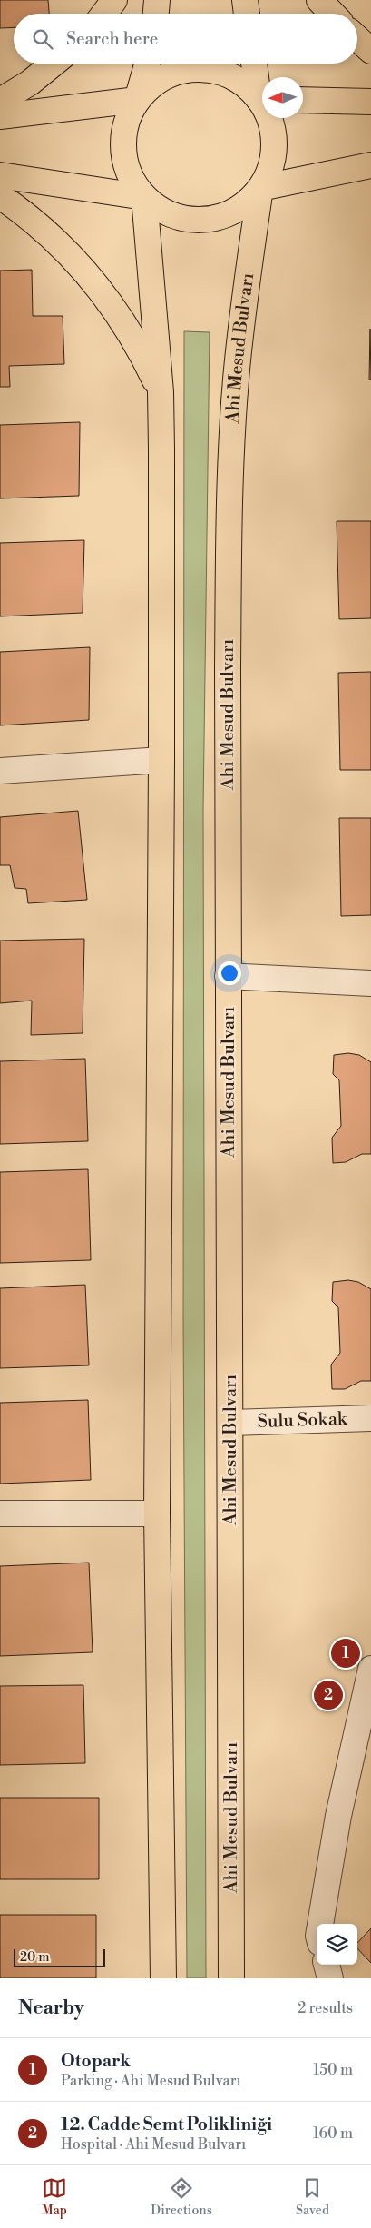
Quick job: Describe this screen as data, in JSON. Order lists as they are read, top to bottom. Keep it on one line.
{"streets":{"main road":["Ahi Mesud Bulvarı"],"street":["Sulu Sokak"]},"crossings":[["Ahi Mesud Bulvarı","Sulu Sokak"]],"scale_bar":"20 m","north":"left","page":{"search":"Search here","pins":["1","2"],"scale":"20 m","heading":["Nearby","2 results"],"list":[{"mark":"1","name":"Otopark","note":"Parking · Ahi Mesud Bulvarı","value":"150 m"},{"mark":"2","name":"12. Cadde Semt Polikliniği","note":"Hospital · Ahi Mesud Bulvarı","value":"160 m"}],"nav":["Map","Directions","Saved"]}}
